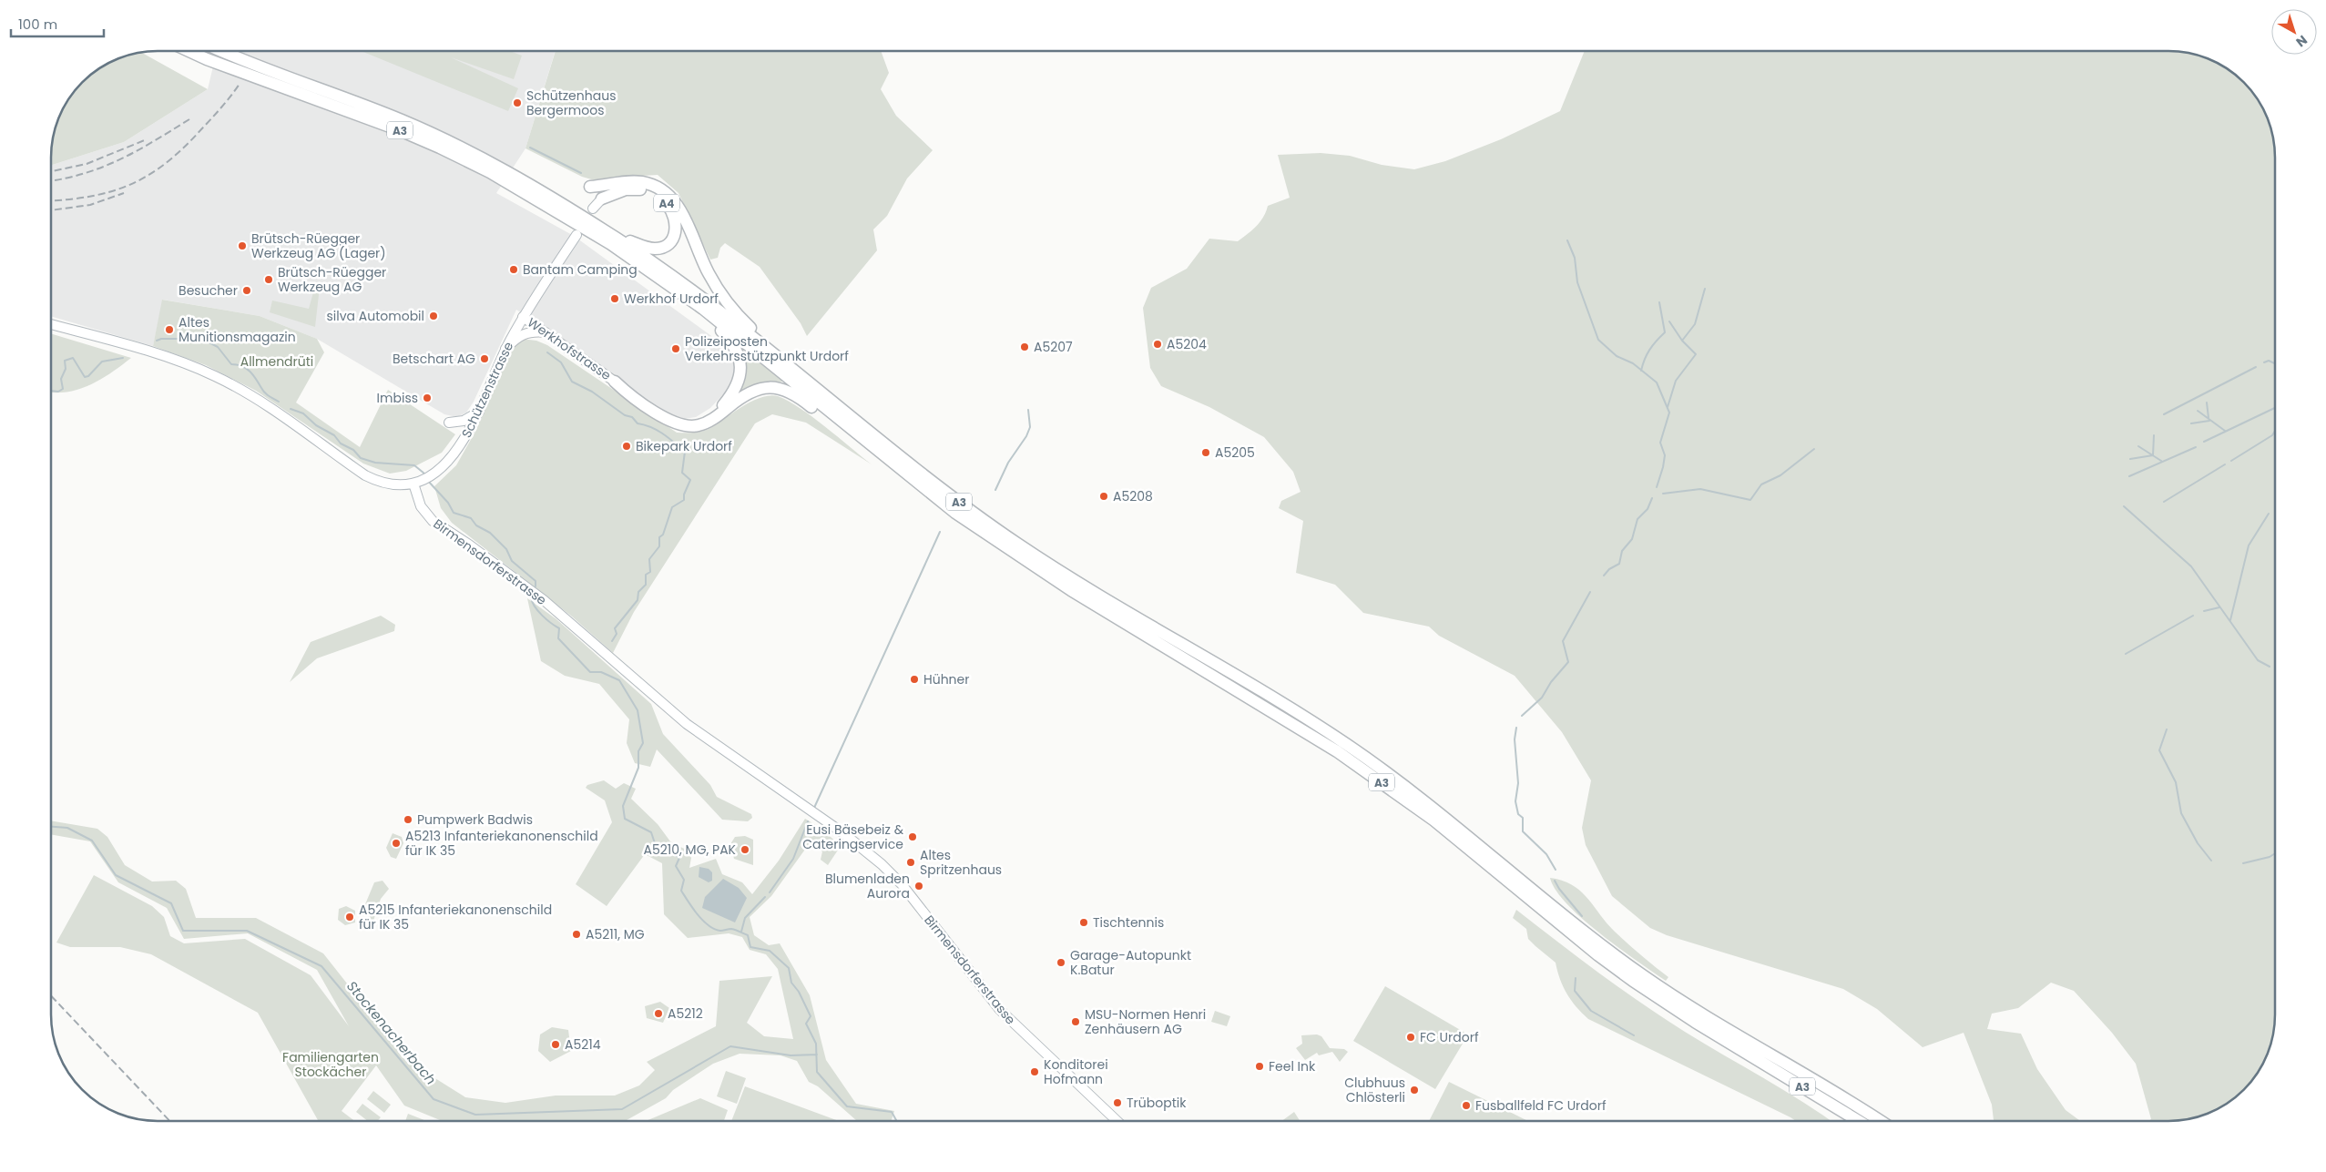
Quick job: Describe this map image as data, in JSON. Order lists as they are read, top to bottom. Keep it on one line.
{"streets":{"highway":["A3","A4"],"main road":["Werkhofstrasse","Schützenstrasse","Birmensdorferstrasse"]},"crossings":[["A3","A4"],["Werkhofstrasse","Schützenstrasse"],["Schützenstrasse","Birmensdorferstrasse"]],"water":["Stockenacherbach"],"parks":["Allmendrüti","Familiengarten Stockächer"],"places":["Schützenhaus Bergermoos","Brütsch-Rüegger Werkzeug AG (Lager)","Bantam Camping","Brütsch-Rüegger Werkzeug AG","Besucher","Werkhof Urdorf","silva Automobil","Altes Munitionsmagazin","A5204","A5207","Polizeiposten Verkehrsstützpunkt Urdorf","Betschart AG","Imbiss","Bikepark Urdorf","A5205","A5208","Hühner","Pumpwerk Badwis","Eusi Bäsebeiz & Cateringservice","A5213 Infanteriekanonenschild für IK 35","A5210, MG, PAK","Altes Spritzenhaus","Blumenladen Aurora","A5215 Infanteriekanonenschild für IK 35","Tischtennis","A5211, MG","Garage-Autopunkt K.Batur","A5212","MSU-Normen Henri Zenhäusern AG","FC Urdorf","A5214","Feel Ink","Konditorei Hofmann","Clubhuus Chlösterli","Trüboptik","Fusballfeld FC Urdorf"],"scale_bar":"100 m","north":"bottom right"}
